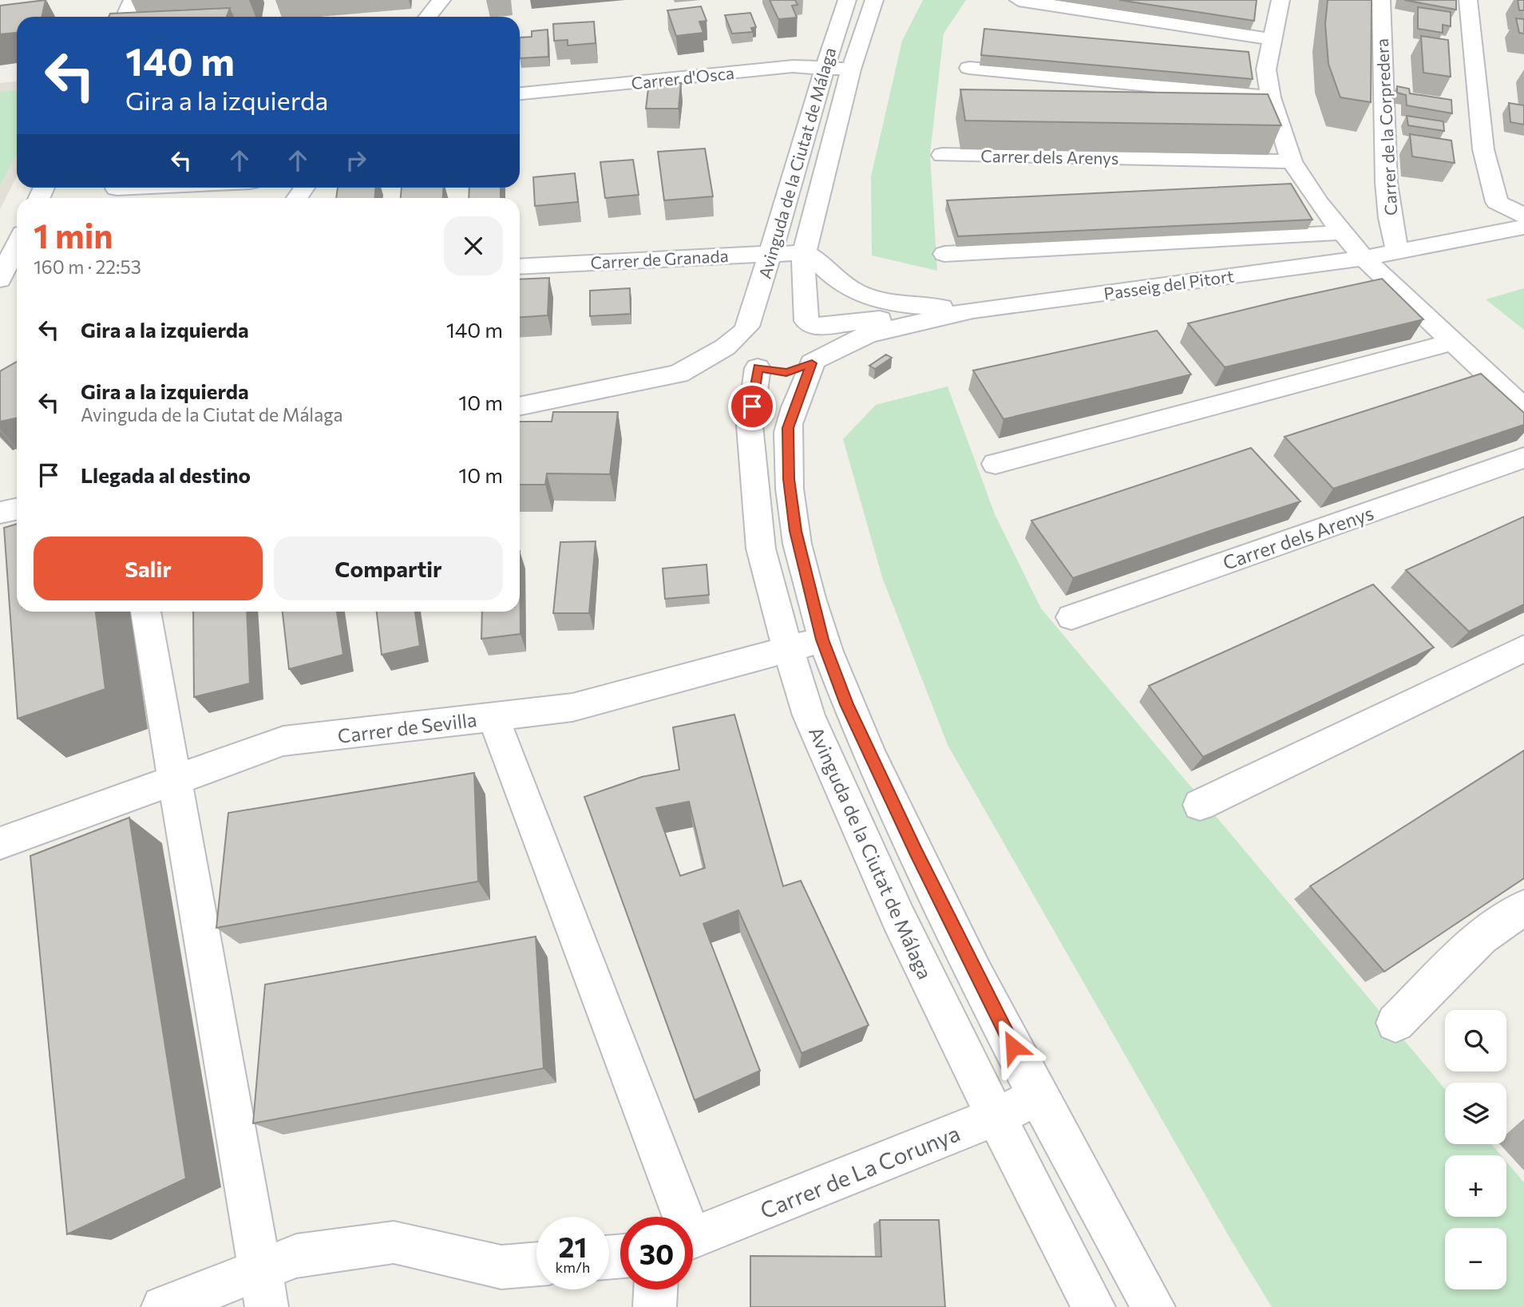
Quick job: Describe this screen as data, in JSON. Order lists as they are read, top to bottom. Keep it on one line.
{"streets":{"street":["Carrer d'Osca","Carrer de la Corpredera","Carrer dels Arenys","Avinguda de la Ciutat de Málaga","Carrer de Granada","Passeig del Pitort","Carrer de Sevilla","Carrer de La Corunya"]},"crossings":[["Carrer d'Osca","Avinguda de la Ciutat de Málaga"],["Carrer de la Corpredera","Passeig del Pitort"],["Avinguda de la Ciutat de Málaga","Carrer de Granada"],["Avinguda de la Ciutat de Málaga","Passeig del Pitort"],["Avinguda de la Ciutat de Málaga","Carrer de Sevilla"],["Avinguda de la Ciutat de Málaga","Carrer de La Corunya"]],"page":{"turn":["140 m","Gira a la izquierda"],"heading":["1 min","160 m · 22:53"],"list":[{"name":"Gira a la izquierda","value":"140 m"},{"name":"Gira a la izquierda","note":"Avinguda de la Ciutat de Málaga","value":"10 m"},{"name":"Llegada al destino","value":"10 m"}],"buttons":["Salir","Compartir"],"map_buttons":["+","−"],"speed":"21 km/h","limit":"30"}}
